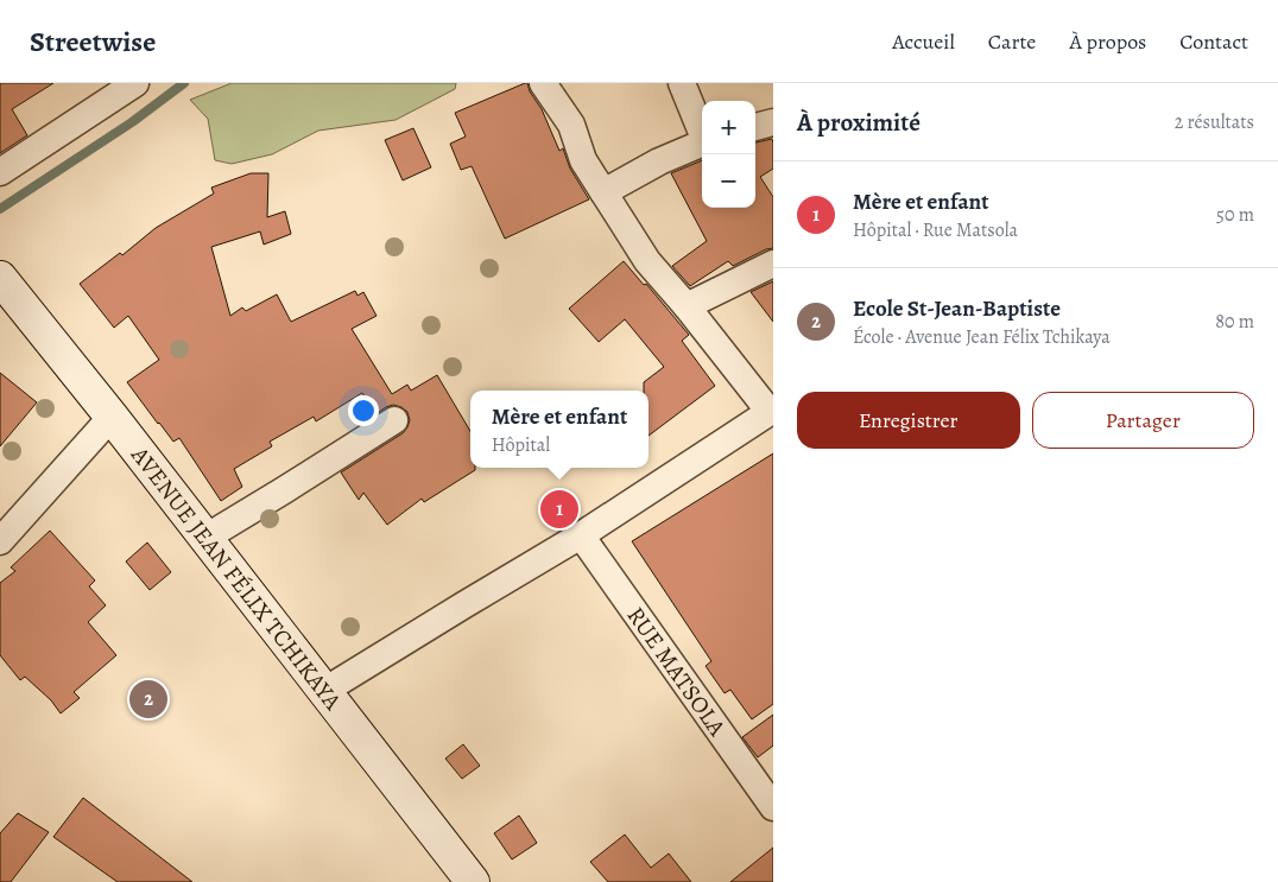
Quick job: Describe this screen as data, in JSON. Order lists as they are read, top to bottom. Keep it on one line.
{"streets":{"main road":["AVENUE JEAN FÉLIX TCHIKAYA"],"street":["RUE MATSOLA"]},"page":{"header":"Streetwise","nav":["Accueil","Carte","À propos","Contact"],"heading":["À proximité","2 résultats"],"map_buttons":["+","−"],"list":[{"mark":"1","name":"Mère et enfant","note":"Hôpital · Rue Matsola","value":"50 m"},{"mark":"2","name":"Ecole St-Jean-Baptiste","note":"École · Avenue Jean Félix Tchikaya","value":"80 m"}],"buttons":["Enregistrer","Partager"],"popup":["Mère et enfant","Hôpital"],"pins":["1","2"]}}
